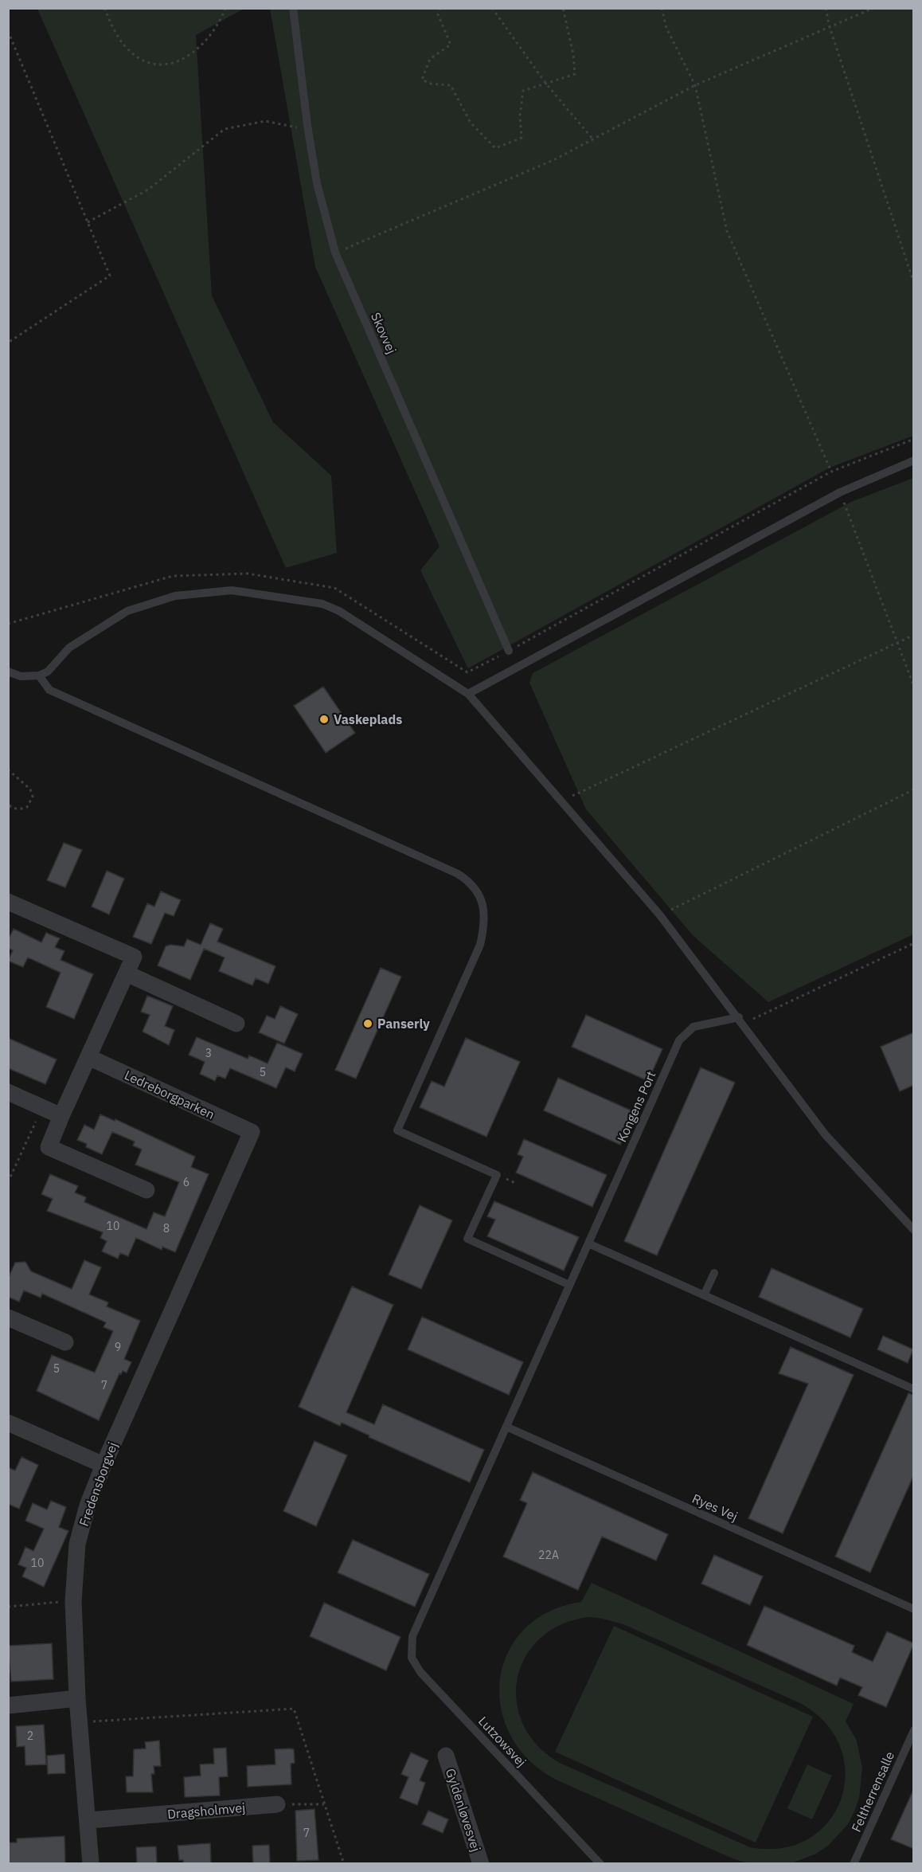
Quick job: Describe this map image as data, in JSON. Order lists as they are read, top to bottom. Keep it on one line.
{"streets":{"street":["Ledreborgparken","Fredensborgvej","Gyldenløvesvej","Dragsholmvej"],"lane":["Skovvej","Kongens Port","Ryes Vej","Lutzowsvej","Feltherrensalle"]},"crossings":[["Ledreborgparken","Fredensborgvej"],["Kongens Port","Ryes Vej"],["Kongens Port","Lutzowsvej"],["Fredensborgvej","Dragsholmvej"],["Ryes Vej","Lutzowsvej"]],"places":["Vaskeplads","Panserly"],"house_numbers":["3","5","6","10","8","9","5","7","22A","10","2","7"]}
